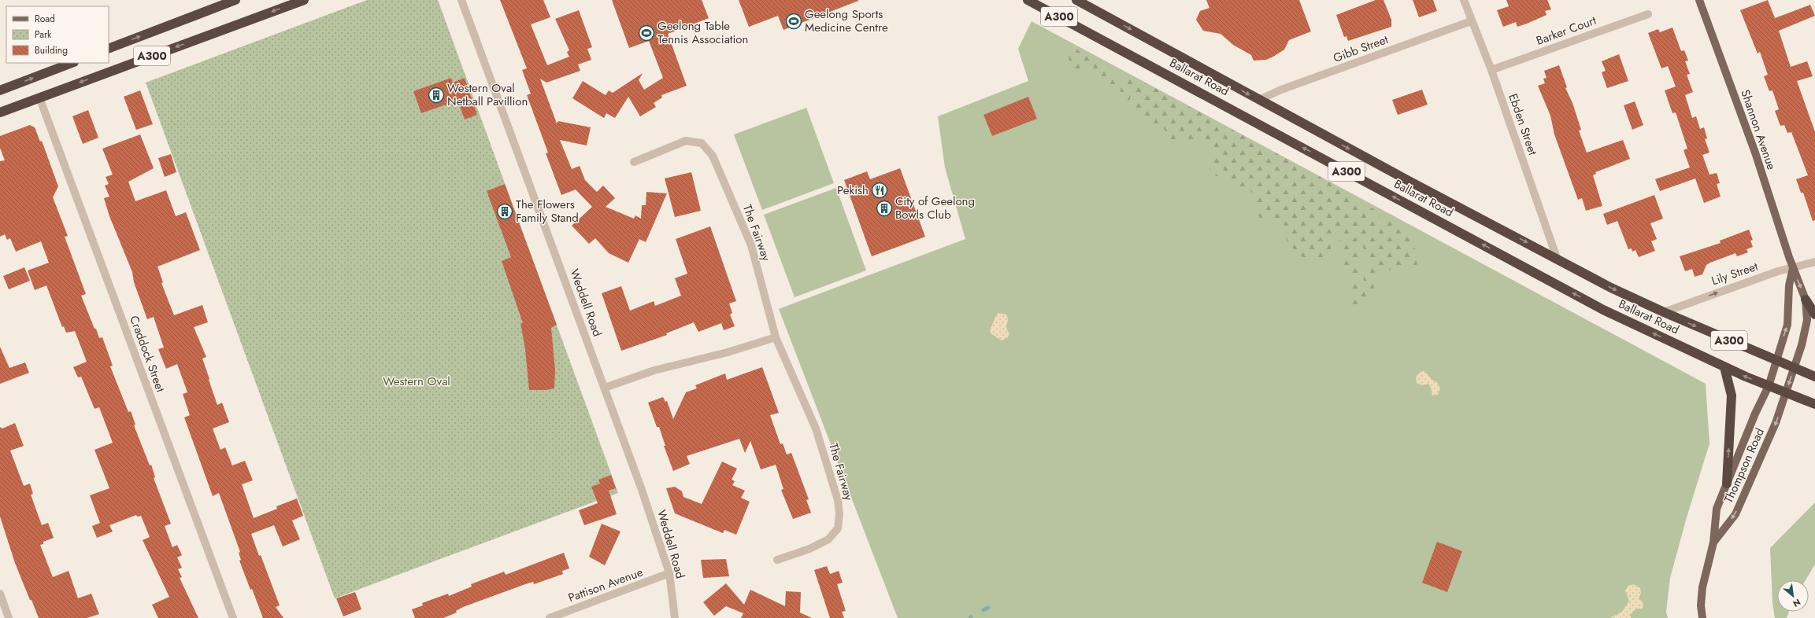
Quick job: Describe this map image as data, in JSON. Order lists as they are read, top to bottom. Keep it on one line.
{"streets":{"highway":["A300","Ballarat Road"],"main road":["Shannon Avenue","Thompson Road"],"street":["Barker Court","Gibb Street","Ebden Street","The Fairway","Lily Street","Weddell Road","Craddock Street","Pattison Avenue"]},"crossings":[["A300","Craddock Street"],["Barker Court","Ebden Street"],["Gibb Street","Ballarat Road"],["Gibb Street","Ebden Street"],["Ballarat Road","Ebden Street"],["Ballarat Road","Shannon Avenue"],["Ballarat Road","Lily Street"],["Ballarat Road","Thompson Road"],["Shannon Avenue","Lily Street"],["Shannon Avenue","Thompson Road"],["Weddell Road","Pattison Avenue"]],"one_way":["Lily Street"],"parks":["Western Oval"],"places":{"sports":["Geelong Sports Medicine Centre","Geelong Table Tennis Association"],"building":["Western Oval Netball Pavillion","City of Geelong Bowls Club","The Flowers Family Stand"],"restaurant":["Pekish"]},"legend":["Road","Park","Building"],"north":"bottom right"}
